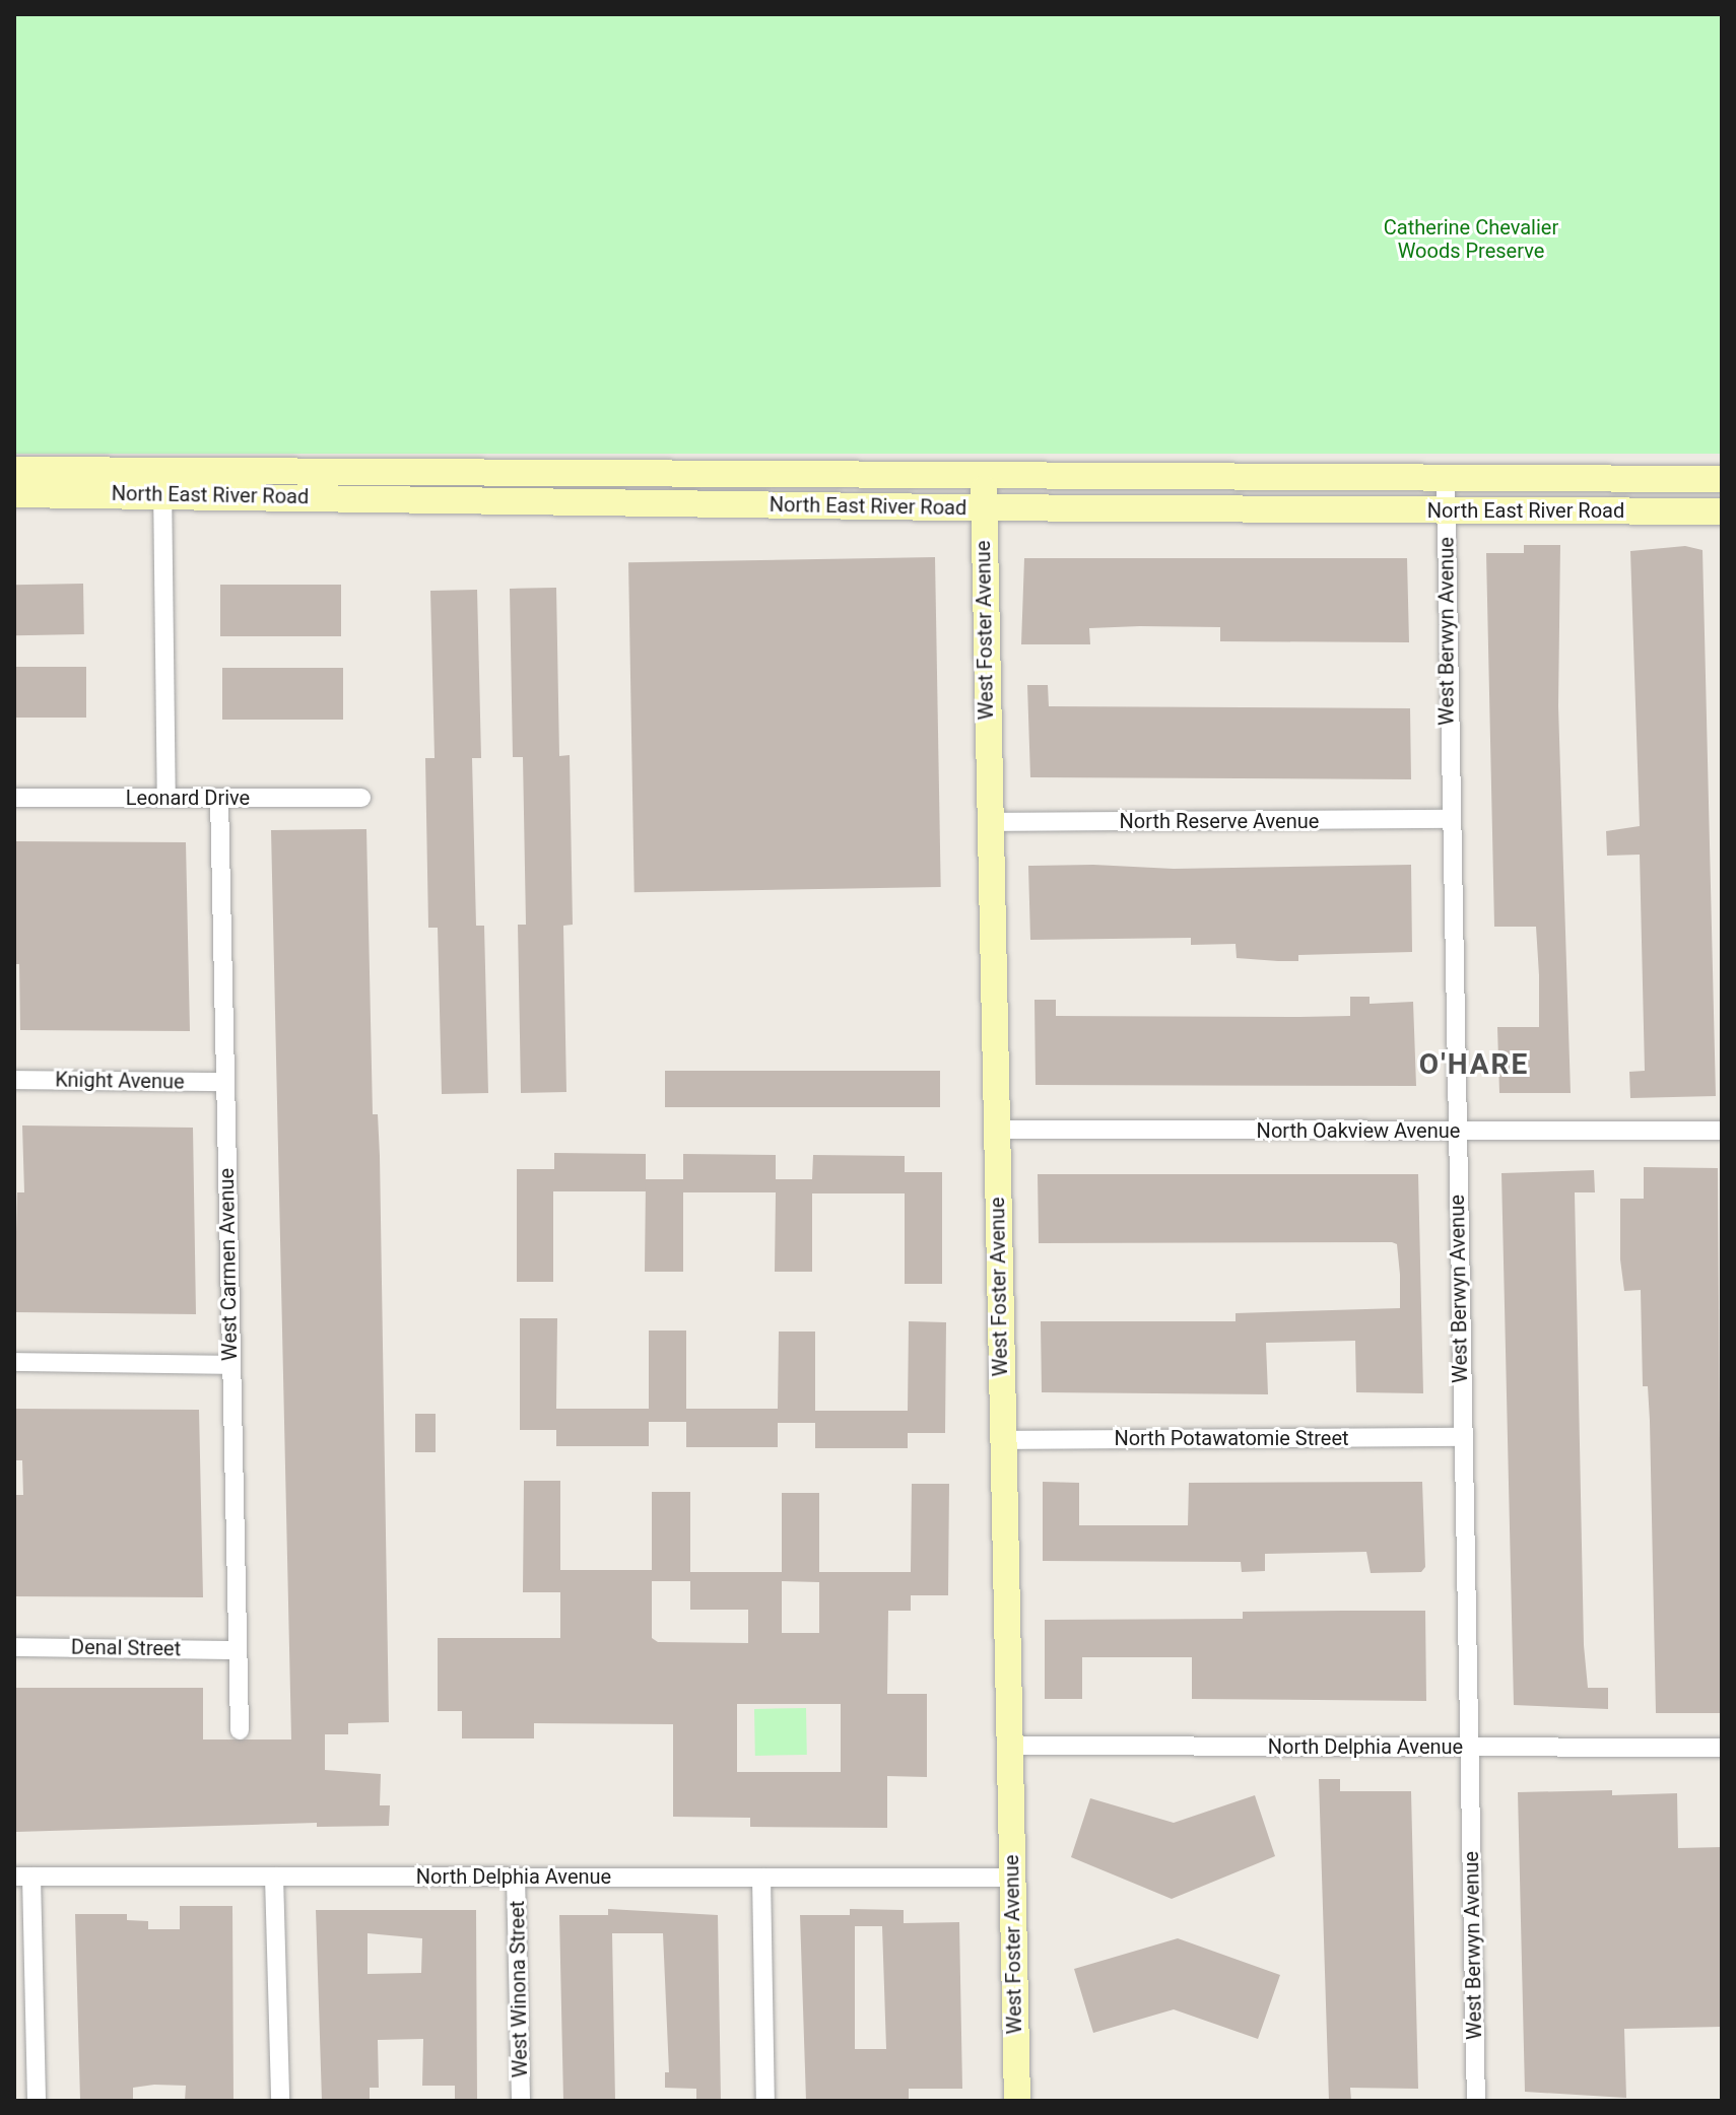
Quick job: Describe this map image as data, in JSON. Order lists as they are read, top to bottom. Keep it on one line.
{"streets":{"main road":["North East River Road","West Foster Avenue"],"street":["West Berwyn Avenue","Leonard Drive","North Reserve Avenue","Knight Avenue","North Oakview Avenue","West Carmen Avenue","North Potawatomie Street","Denal Street","North Delphia Avenue","West Winona Street"]},"crossings":[["North East River Road","West Foster Avenue"],["North East River Road","West Berwyn Avenue"],["West Foster Avenue","North Reserve Avenue"],["West Foster Avenue","North Oakview Avenue"],["West Foster Avenue","North Potawatomie Street"],["West Foster Avenue","North Delphia Avenue"],["West Berwyn Avenue","North Reserve Avenue"],["West Berwyn Avenue","North Oakview Avenue"],["West Berwyn Avenue","North Potawatomie Street"],["West Berwyn Avenue","North Delphia Avenue"],["Leonard Drive","West Carmen Avenue"],["Knight Avenue","West Carmen Avenue"],["West Carmen Avenue","Denal Street"],["North Delphia Avenue","West Winona Street"]],"districts":["O'HARE"],"parks":["Catherine Chevalier Woods Preserve"]}
